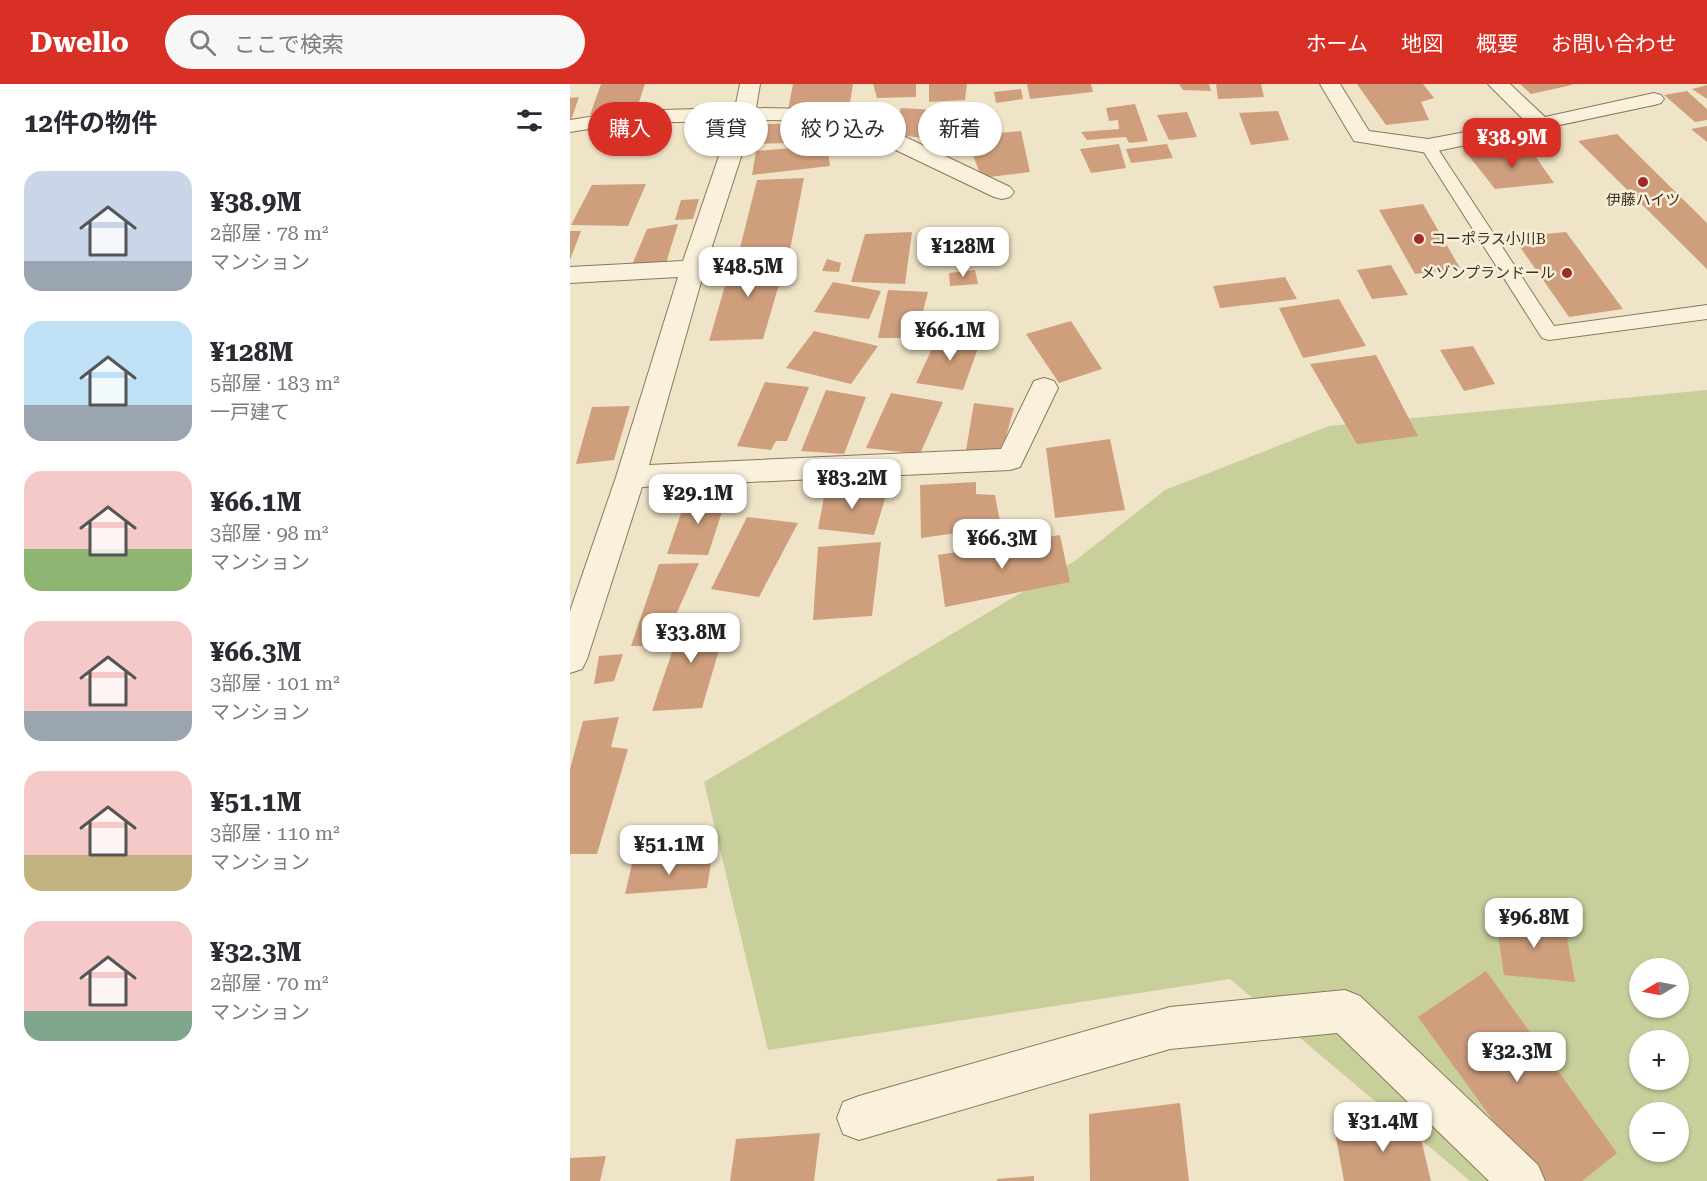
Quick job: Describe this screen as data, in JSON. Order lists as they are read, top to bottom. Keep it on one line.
{"places":["伊藤ハイツ","コーポラス小川B","メゾンプランドール"],"north":"left","page":{"header":"Dwello","search":"ここで検索","nav":["ホーム","地図","概要","お問い合わせ"],"heading":"12件の物件","chip":["購入","賃貸","絞り込み","新着"],"price":["¥38.9M","¥128M","¥48.5M","¥66.1M","¥83.2M","¥29.1M","¥66.3M","¥33.8M","¥51.1M","¥96.8M","¥32.3M","¥31.4M"],"list":[{"name":"¥38.9M","note":"2部屋 · 78 m² · マンション"},{"name":"¥128M","note":"5部屋 · 183 m² · 一戸建て"},{"name":"¥66.1M","note":"3部屋 · 98 m² · マンション"},{"name":"¥66.3M","note":"3部屋 · 101 m² · マンション"},{"name":"¥51.1M","note":"3部屋 · 110 m² · マンション"},{"name":"¥32.3M","note":"2部屋 · 70 m² · マンション"}],"map_buttons":["+","−"]}}
